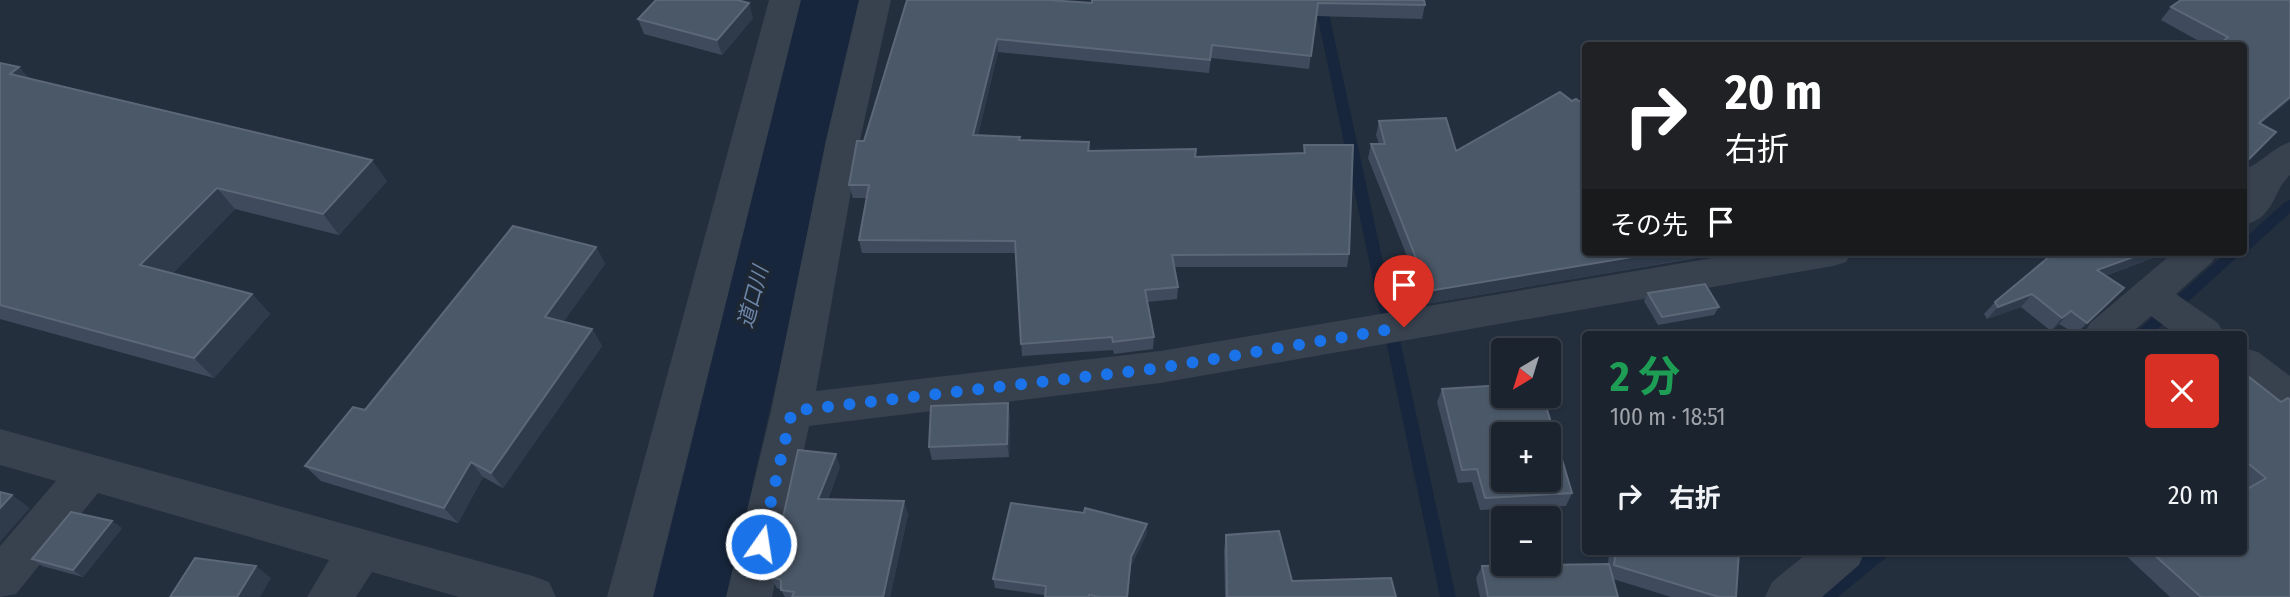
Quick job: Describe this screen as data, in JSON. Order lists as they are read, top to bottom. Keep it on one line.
{"water":["道口川"],"north":"bottom left","page":{"turn":["20 m","右折"],"then":"その先","heading":["2 分","100 m · 18:51"],"map_buttons":["+","−"],"list":[{"name":"右折","value":"20 m"}]}}
